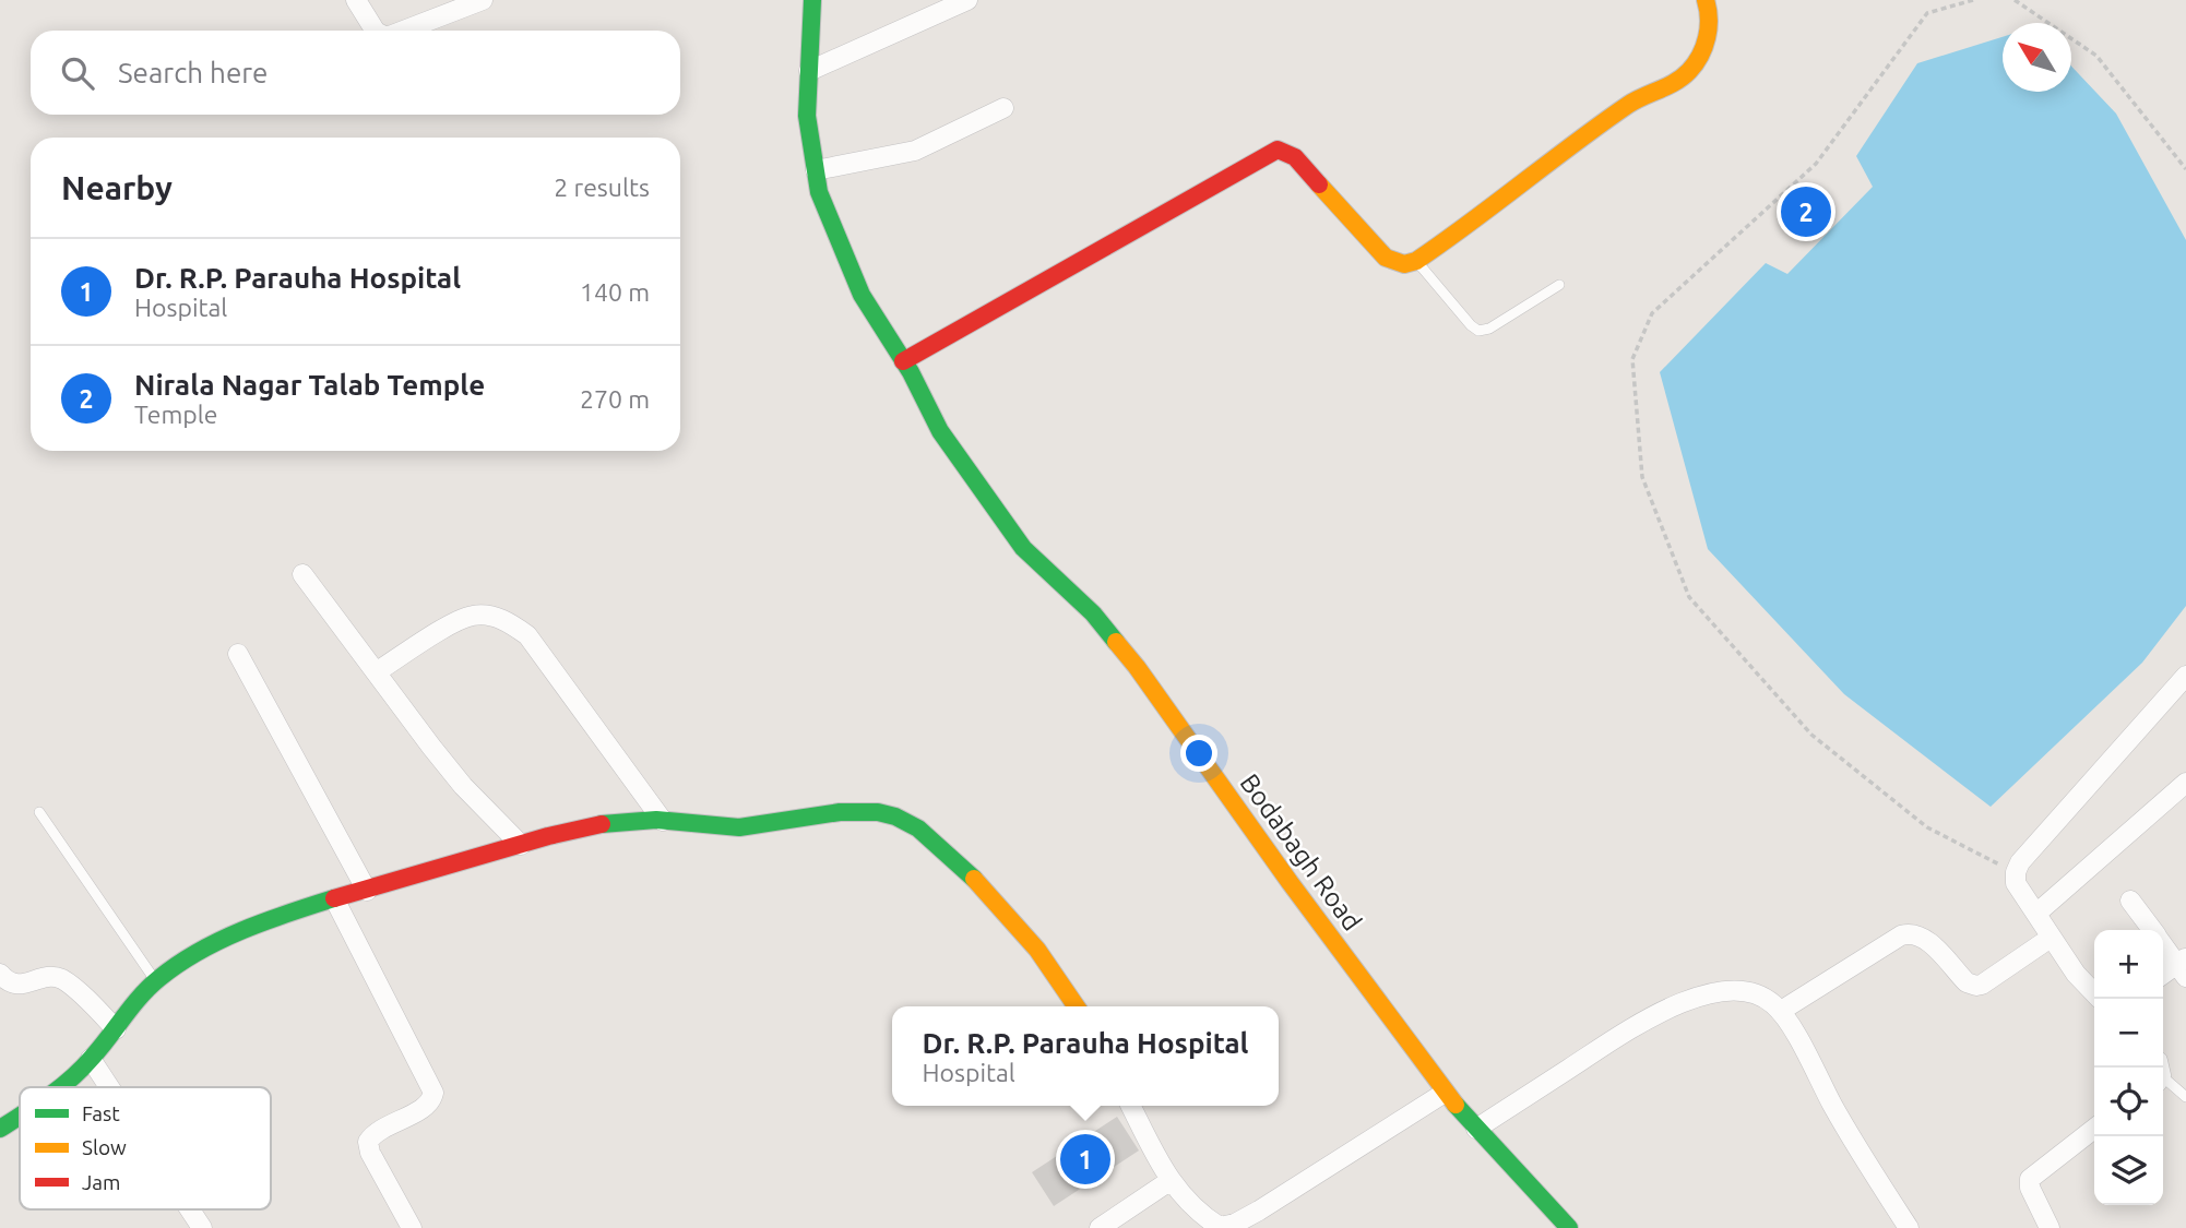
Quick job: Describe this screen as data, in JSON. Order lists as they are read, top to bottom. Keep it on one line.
{"streets":{"street":["Bodabagh Road"]},"legend":["Fast","Slow","Jam"],"north":"top left","page":{"search":"Search here","heading":["Nearby","2 results"],"pins":["2","1"],"list":[{"mark":"1","name":"Dr. R.P. Parauha Hospital","note":"Hospital","value":"140 m"},{"mark":"2","name":"Nirala Nagar Talab Temple","note":"Temple","value":"270 m"}],"map_buttons":["+","−"],"popup":["Dr. R.P. Parauha Hospital","Hospital"]}}
